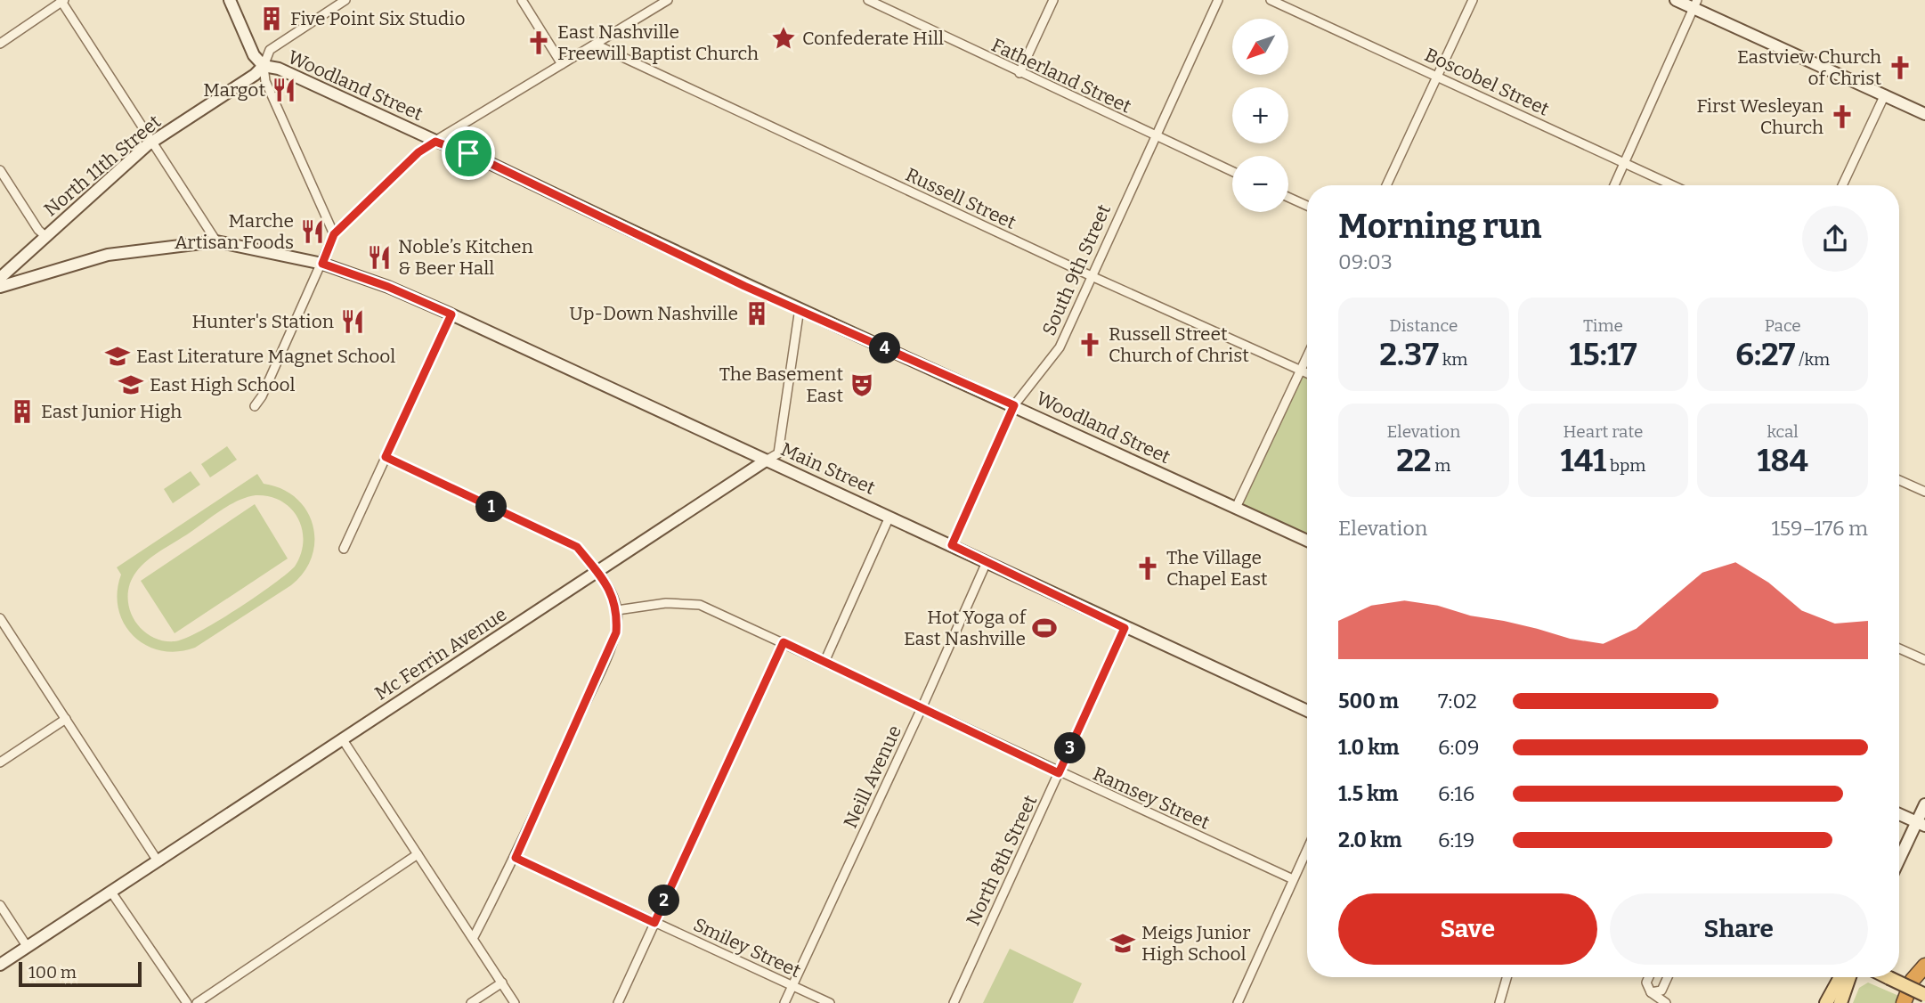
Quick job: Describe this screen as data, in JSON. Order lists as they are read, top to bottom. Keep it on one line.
{"streets":{"street":["Fatherland Street","Boscobel Street","Woodland Street","North 11th Street","Russell Street","South 9th Street","Main Street","Mc Ferrin Avenue","Neill Avenue","Ramsey Street","North 8th Street","Smiley Street"]},"crossings":[["Fatherland Street","South 9th Street"],["Woodland Street","North 11th Street"],["Woodland Street","South 9th Street"],["Woodland Street","Mc Ferrin Avenue"],["Russell Street","South 9th Street"],["South 9th Street","Main Street"],["Main Street","Mc Ferrin Avenue"],["Main Street","Neill Avenue"],["Main Street","North 8th Street"],["Neill Avenue","Ramsey Street"],["Neill Avenue","Smiley Street"],["Ramsey Street","North 8th Street"]],"places":{"building":["Five Point Six Studio","Up-Down Nashville","East Junior High"],"place":["Confederate Hill"],"church":["East Nashville Freewill Baptist Church","Eastview Church of Christ","First Wesleyan Church","Russell Street Church of Christ","The Village Chapel East"],"restaurant":["Margot","Marche Artisan Foods","Noble’s Kitchen & Beer Hall","Hunter's Station"],"school or university":["East Literature Magnet School","East High School","Meigs Junior High School"],"theatre":["The Basement East"],"sports":["Hot Yoga of East Nashville"]},"scale_bar":"100 m","north":"bottom left","page":{"map_buttons":["+","−"],"heading":["Morning run","09:03"],"stats":[["Distance","2.37 km"],["Time","15:17"],["Pace","6:27 /km"],["Elevation","22 m"],["Heart rate","141 bpm"],["kcal","184"]],"pins":["4","1","3","2"],"chart":["Elevation","159–176 m"],"list":[{"name":"500 m","note":"7:02"},{"name":"1.0 km","note":"6:09"},{"name":"1.5 km","note":"6:16"},{"name":"2.0 km","note":"6:19"}],"buttons":["Save","Share"],"scale":"100 m"}}
